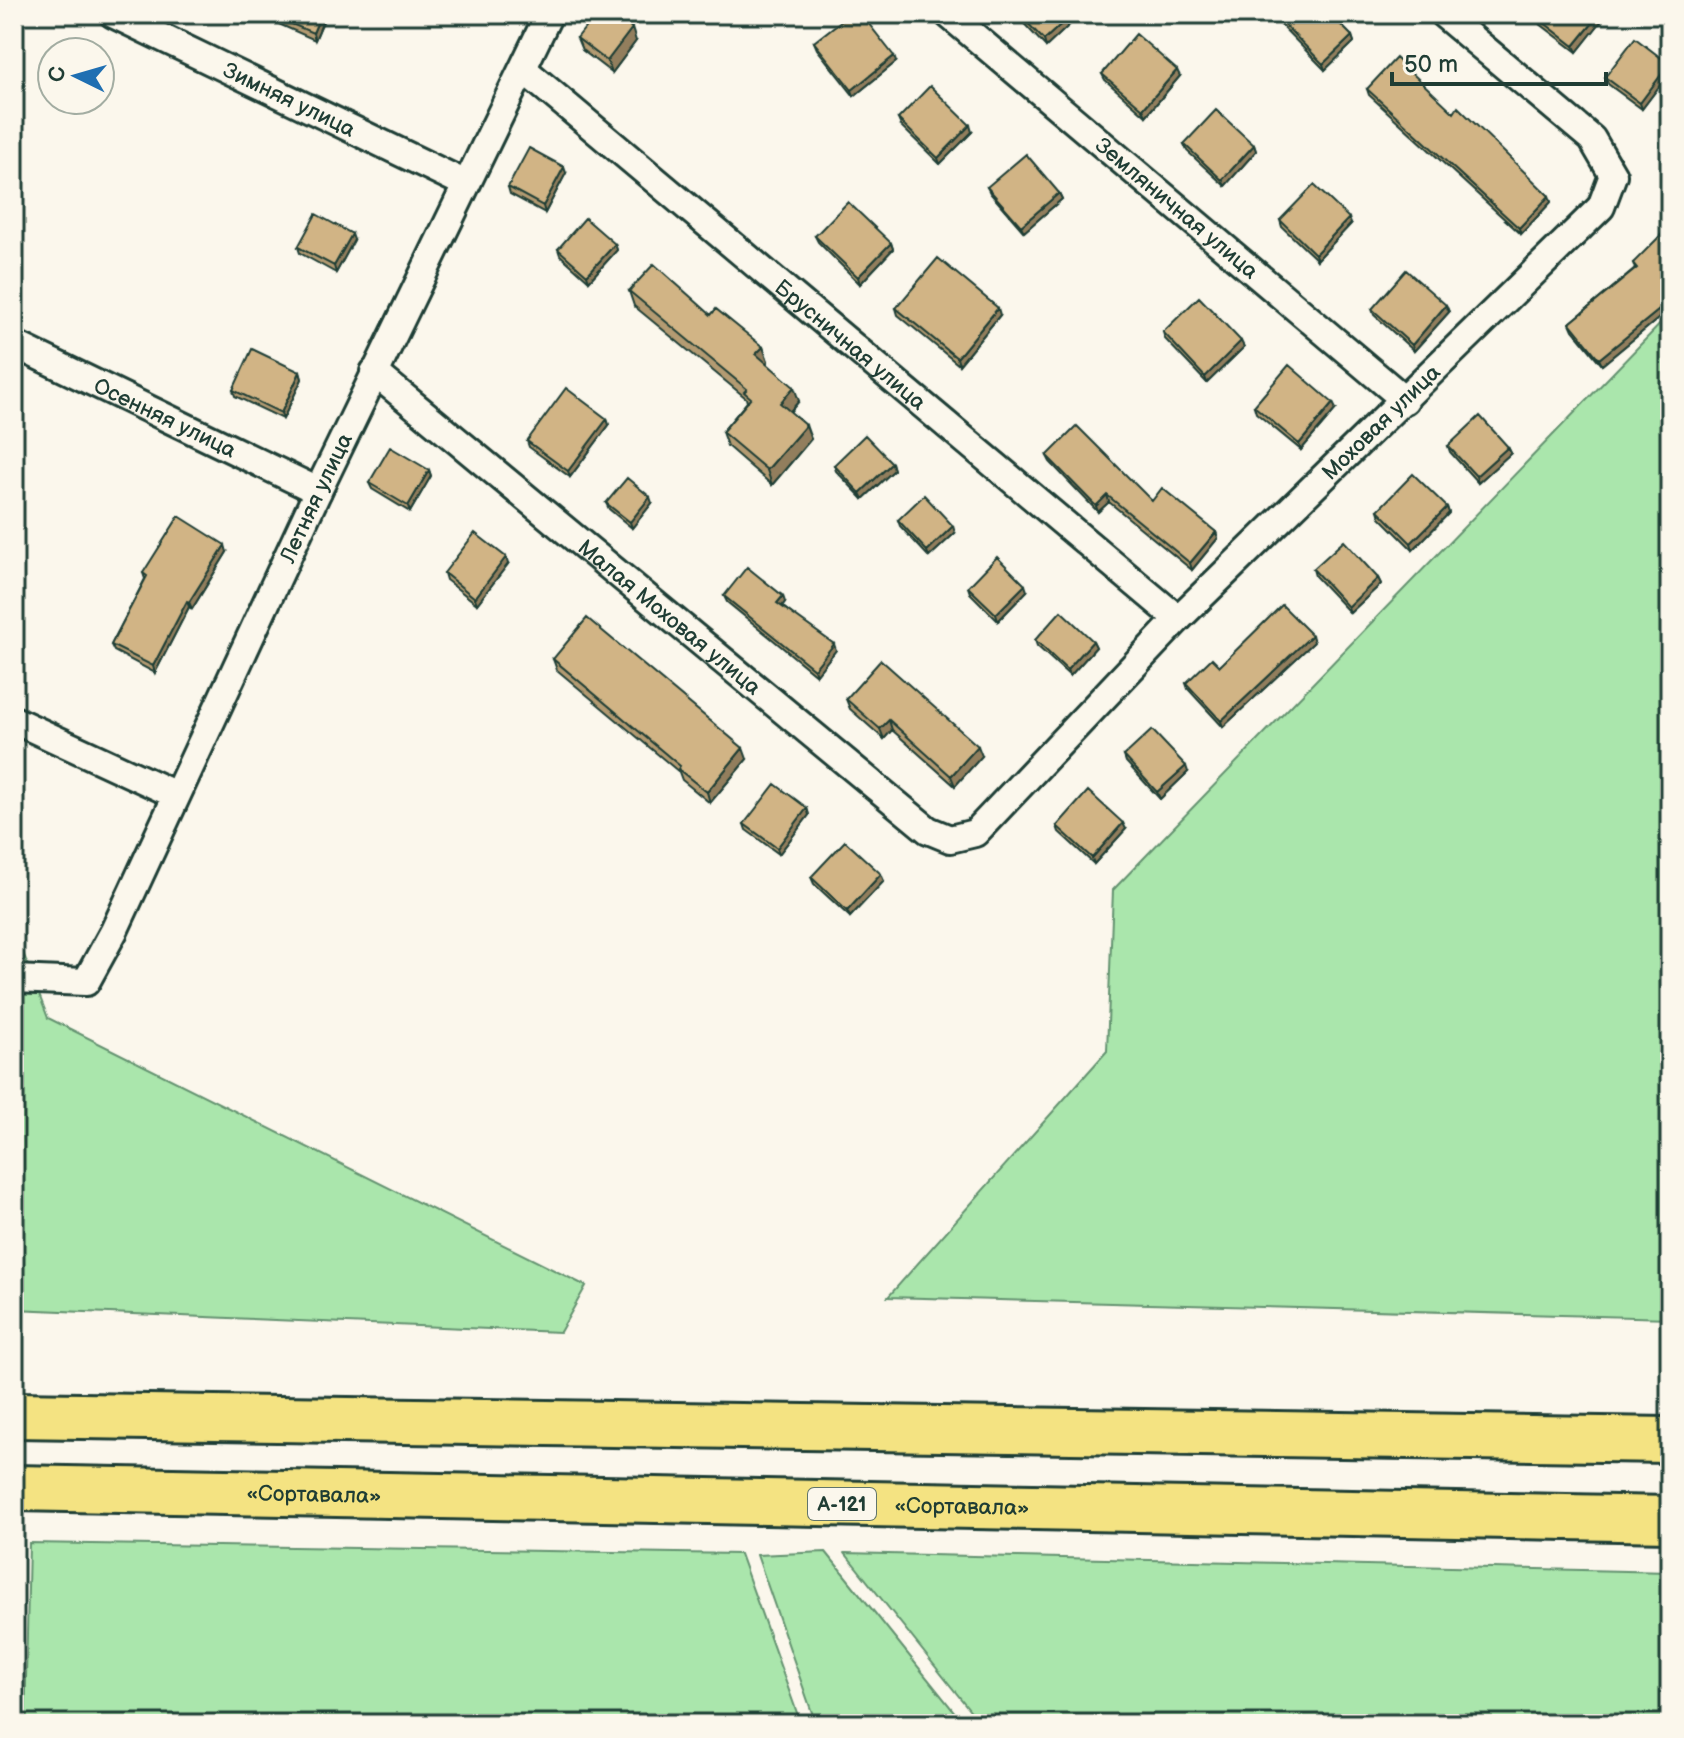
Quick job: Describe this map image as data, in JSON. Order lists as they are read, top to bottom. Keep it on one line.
{"streets":{"highway":["«Сортавала»","А-121"],"street":["Зимняя улица","Земляничная улица","Брусничная улица","Осенняя улица","Моховая улица","Летняя улица","Малая Моховая улица"]},"crossings":[["Зимняя улица","Летняя улица"],["Земляничная улица","Моховая улица"],["Брусничная улица","Моховая улица"],["Брусничная улица","Летняя улица"],["Осенняя улица","Летняя улица"],["Моховая улица","Малая Моховая улица"],["Летняя улица","Малая Моховая улица"]],"scale_bar":"50 m","north":"left"}
